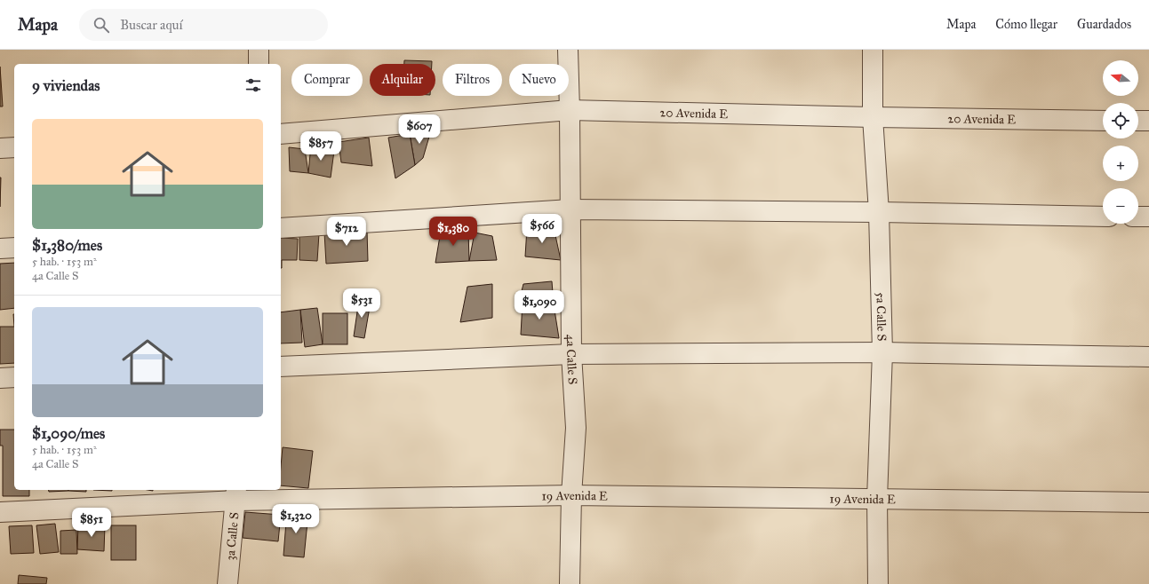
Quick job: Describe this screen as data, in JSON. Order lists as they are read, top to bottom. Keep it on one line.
{"streets":{"street":["20 Avenida E","5a Calle S","4a Calle S","19 Avenida E","3a Calle S"]},"crossings":[["20 Avenida E","5a Calle S"],["20 Avenida E","4a Calle S"],["5a Calle S","19 Avenida E"],["4a Calle S","19 Avenida E"],["19 Avenida E","3a Calle S"]],"north":"left","page":{"header":"Mapa","search":"Buscar aquí","nav":["Mapa","Cómo llegar","Guardados"],"map_buttons":["+","−"],"chip":["Comprar","Alquilar","Filtros","Nuevo"],"heading":"9 viviendas","list":[{"name":"$1,380/mes","note":"5 hab. · 153 m² · 4a Calle S"},{"name":"$1,090/mes","note":"5 hab. · 153 m² · 4a Calle S"}],"price":["$607","$857","$566","$712","$1,380","$531","$1,090","$1,320","$851"]}}
